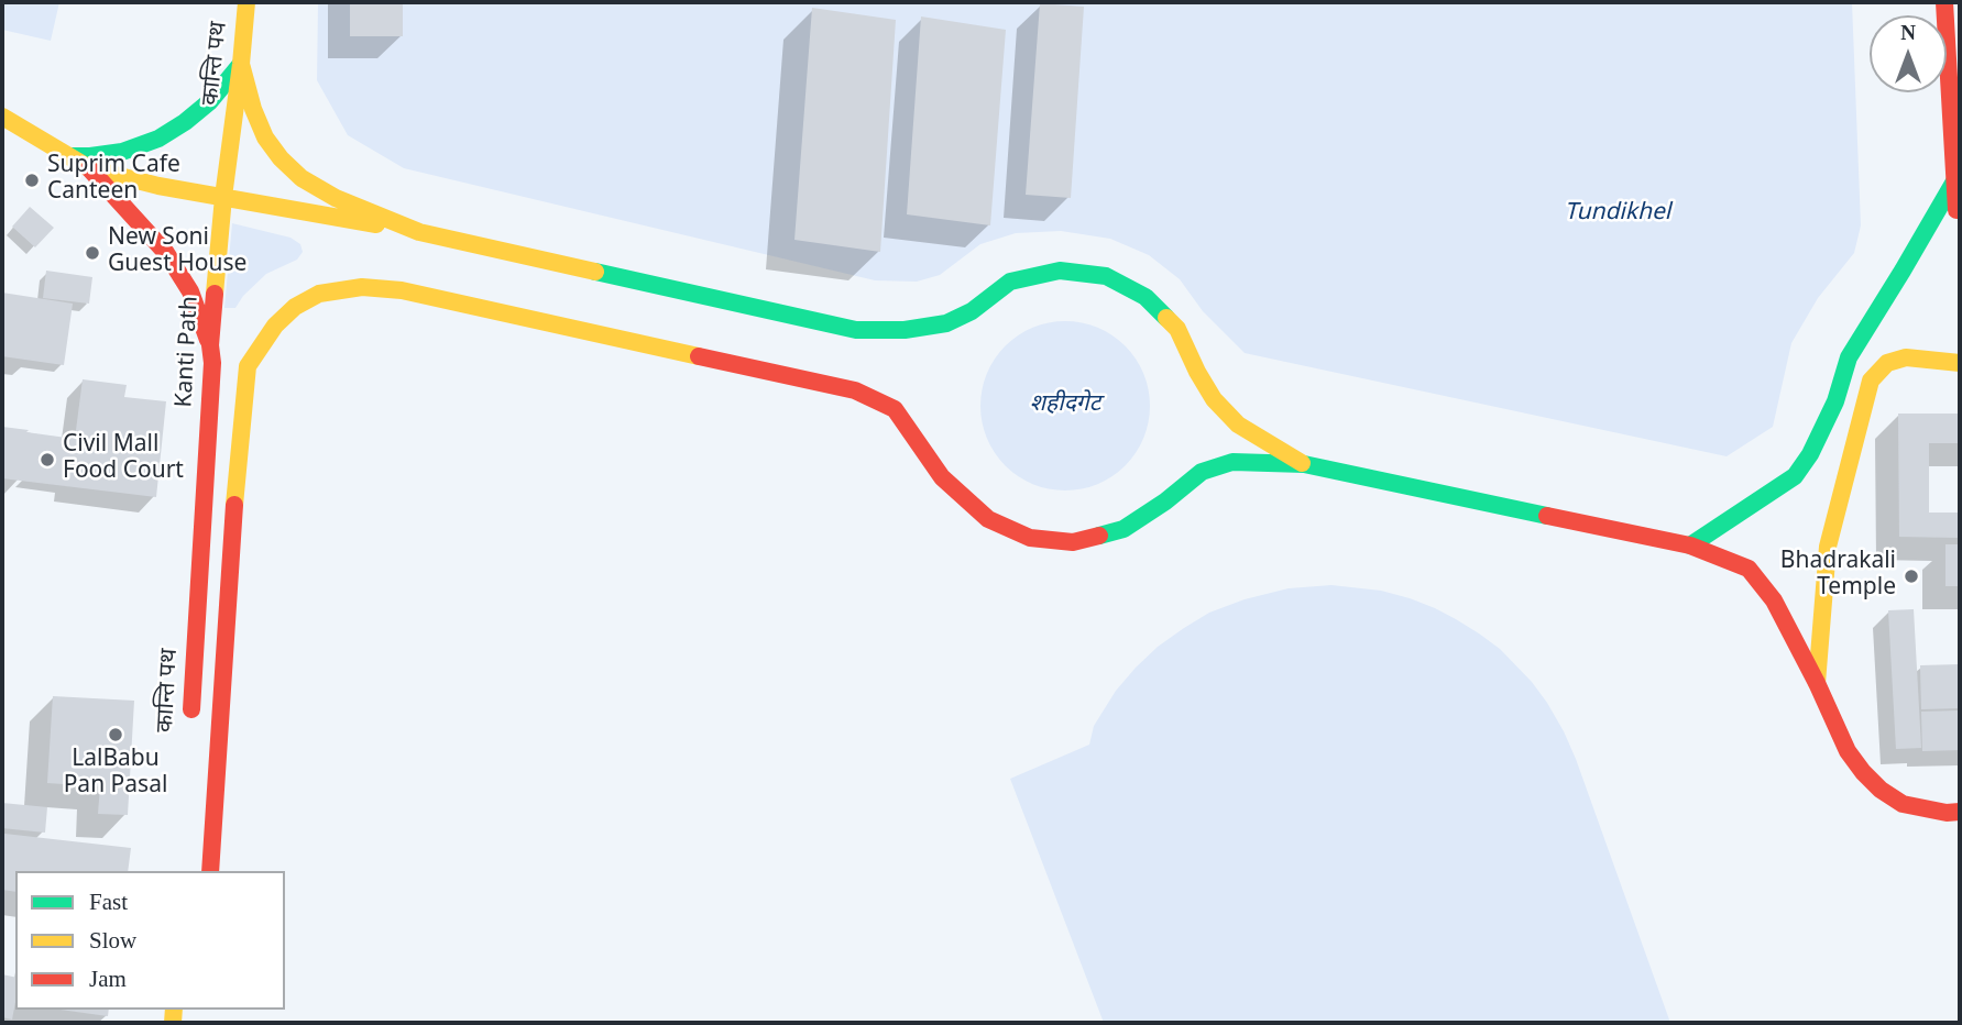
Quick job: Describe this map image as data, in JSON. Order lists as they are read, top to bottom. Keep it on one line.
{"streets":{"main road":["कान्ति पथ","Kanti Path"]},"crossings":[["कान्ति पथ","Kanti Path"]],"parks":["Tundikhel","शहीदगेट"],"places":["Suprim Cafe Canteen","New Soni Guest House","Civil Mall Food Court","Bhadrakali Temple","LalBabu Pan Pasal"],"legend":["Fast","Slow","Jam"],"north":"top"}
